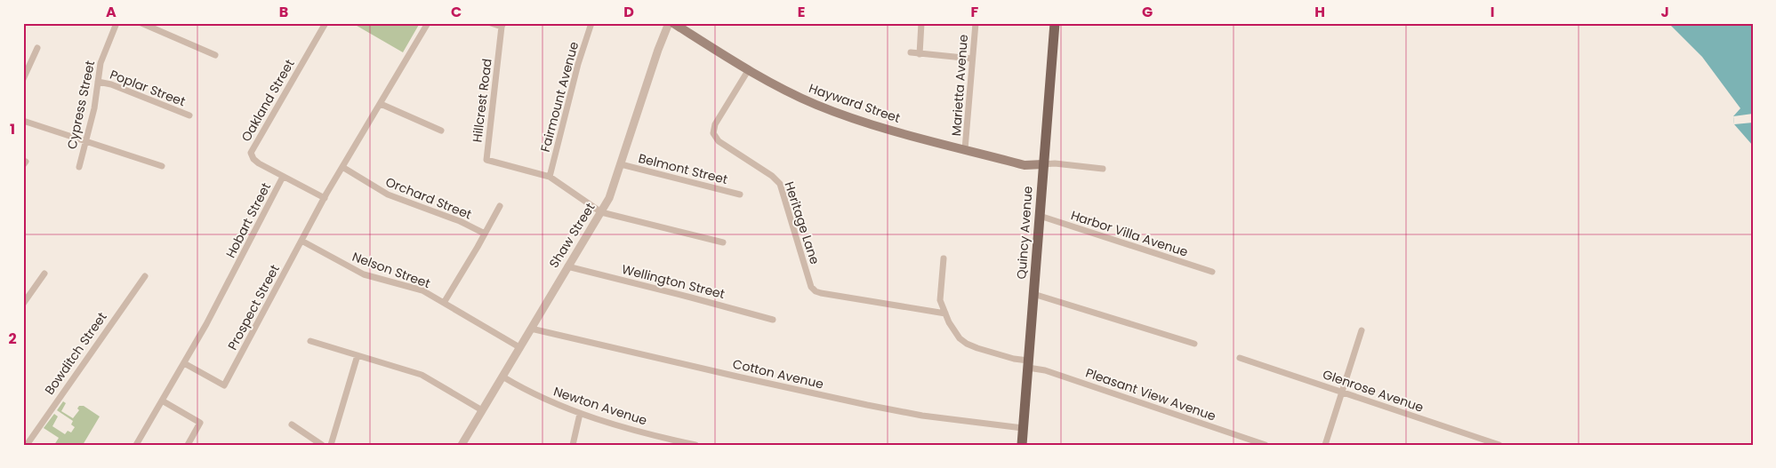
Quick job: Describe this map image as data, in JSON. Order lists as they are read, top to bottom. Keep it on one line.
{"streets":{"main road":["Hayward Street","Quincy Avenue"],"street":["Marietta Avenue","Poplar Street","Fairmount Avenue","Oakland Street","Hillcrest Road","Cypress Street","Belmont Street","Orchard Street","Hobart Street","Heritage Lane","Harbor Villa Avenue","Shaw Street","Nelson Street","Wellington Street","Prospect Street","Bowditch Street","Cotton Avenue","Glenrose Avenue","Pleasant View Avenue","Newton Avenue"]},"crossings":[["Marietta Avenue","Hayward Street"],["Poplar Street","Cypress Street"],["Fairmount Avenue","Hillcrest Road"],["Oakland Street","Hobart Street"],["Hayward Street","Heritage Lane"],["Hayward Street","Quincy Avenue"],["Belmont Street","Shaw Street"],["Hobart Street","Prospect Street"],["Heritage Lane","Pleasant View Avenue"],["Quincy Avenue","Harbor Villa Avenue"],["Quincy Avenue","Cotton Avenue"],["Quincy Avenue","Pleasant View Avenue"],["Shaw Street","Nelson Street"],["Shaw Street","Wellington Street"],["Shaw Street","Cotton Avenue"],["Shaw Street","Newton Avenue"],["Nelson Street","Prospect Street"]],"grid":{"columns":["A","B","C","D","E","F","G","H","I","J"],"rows":["1","2"]}}
